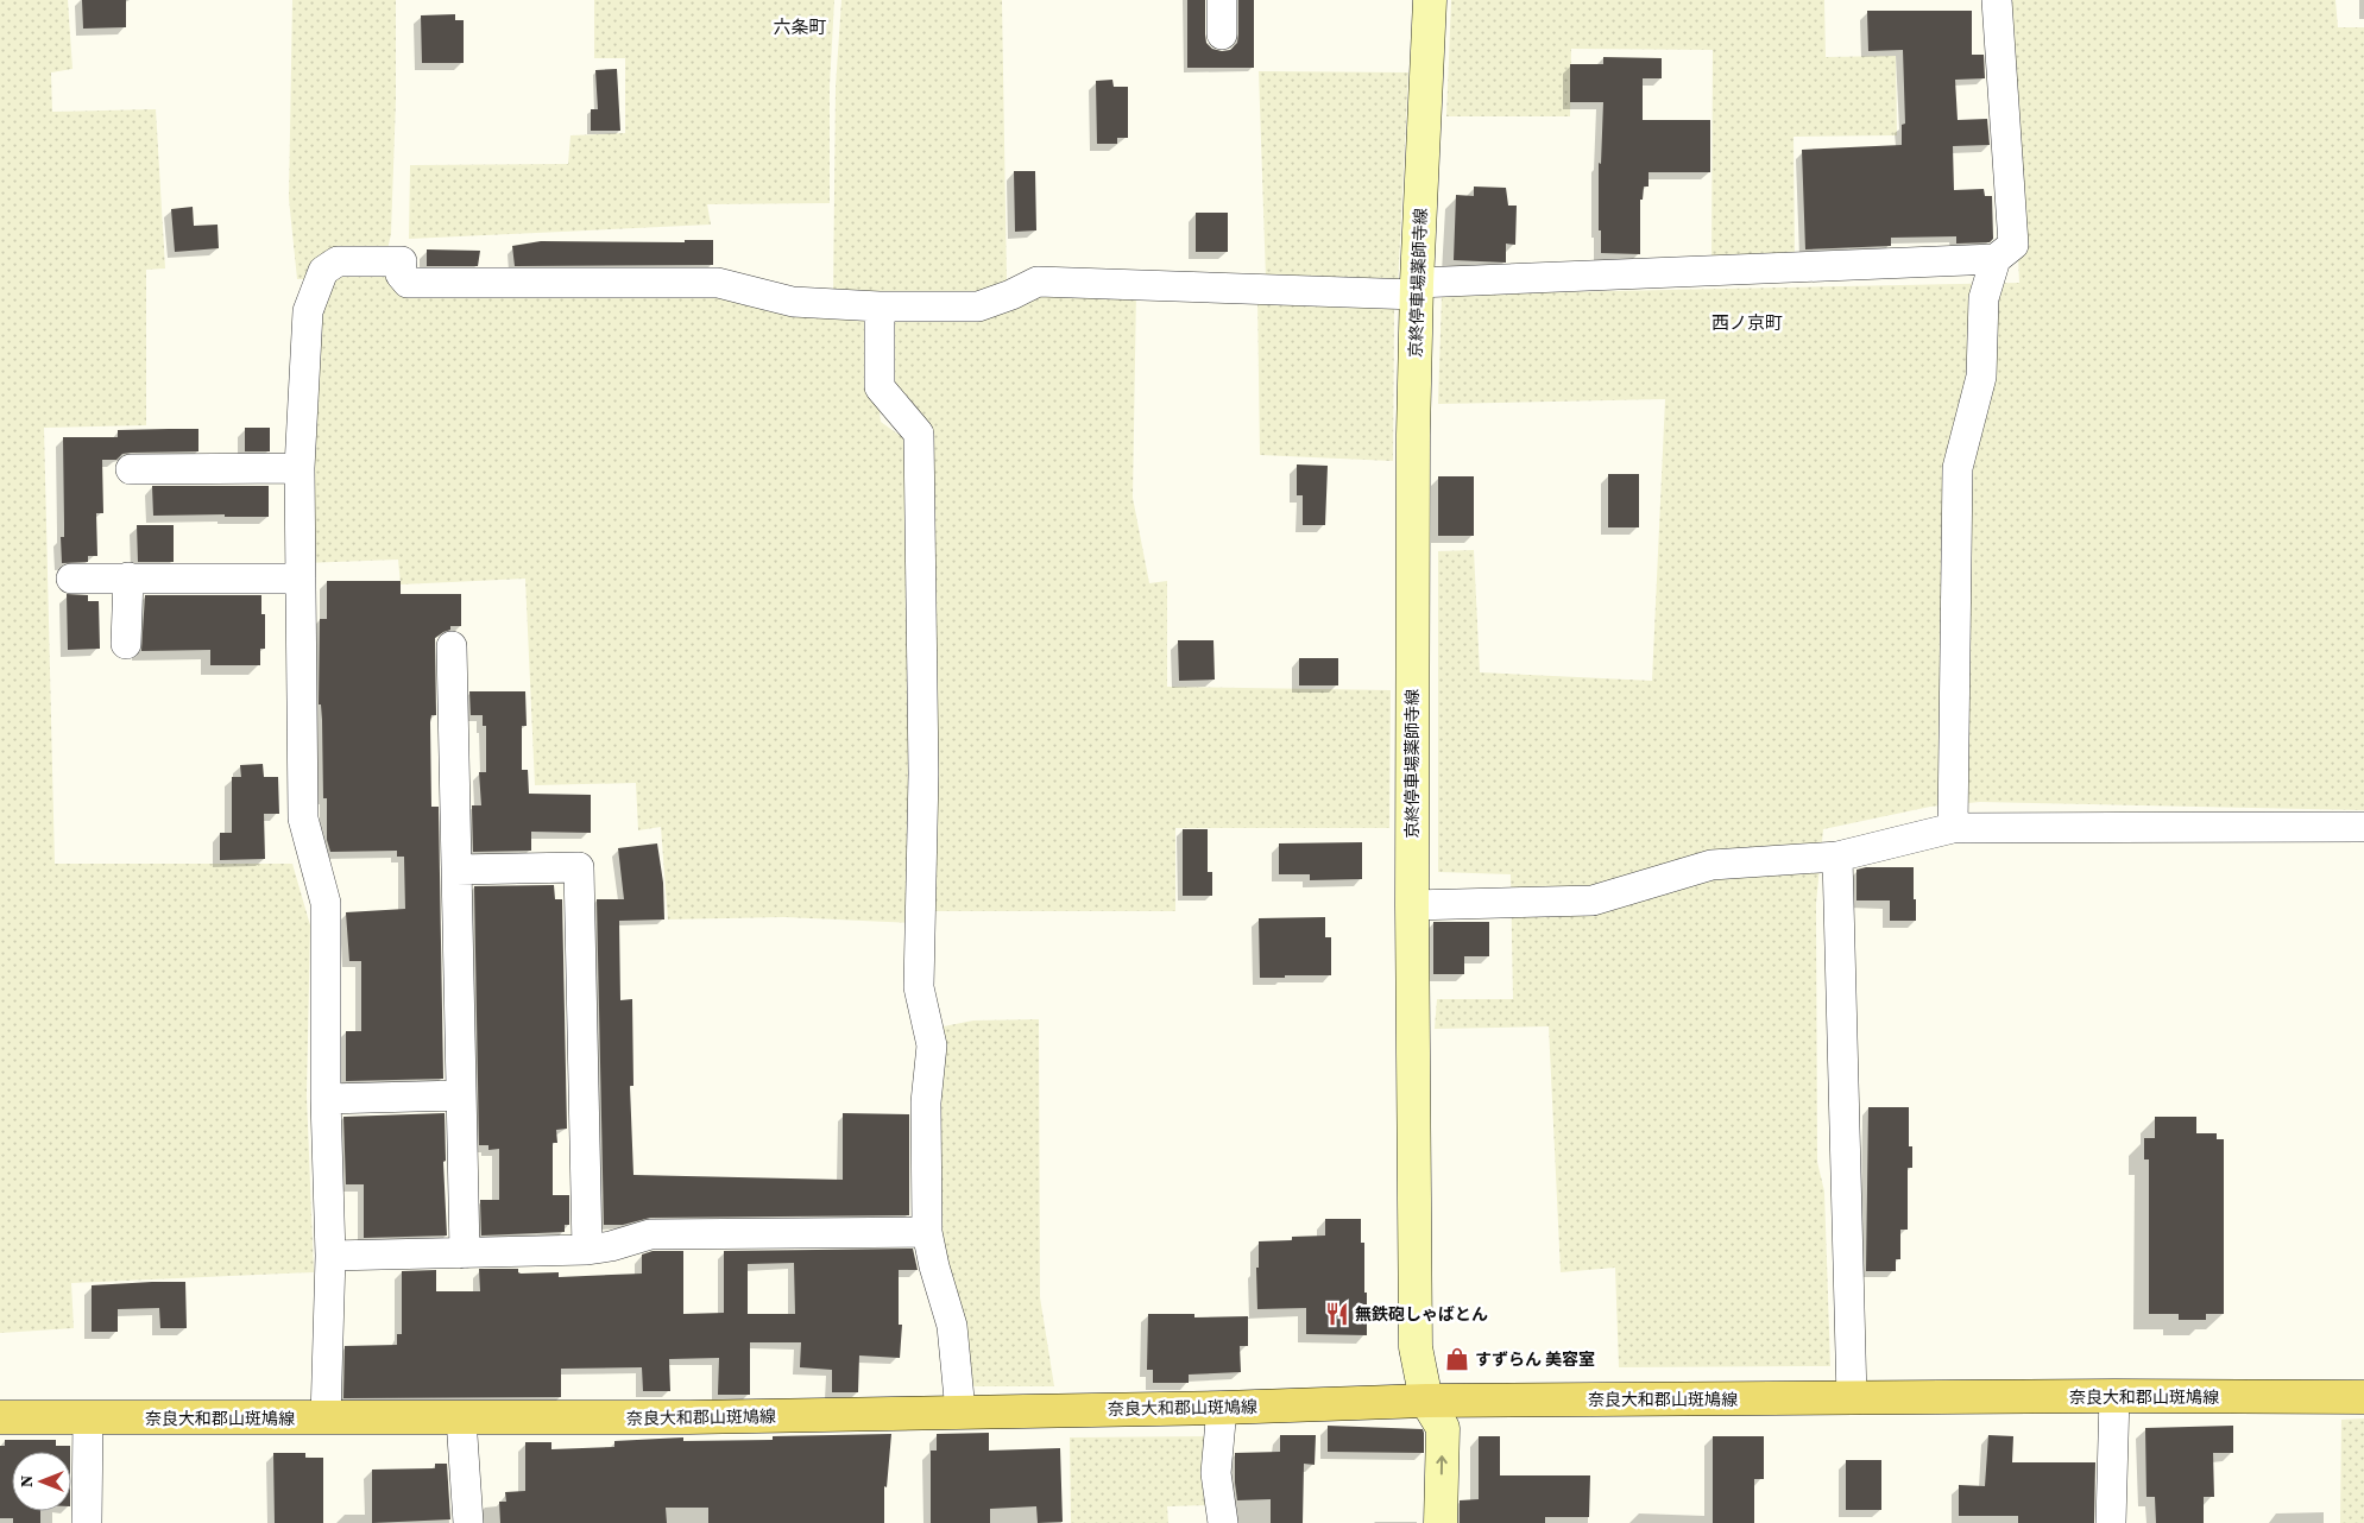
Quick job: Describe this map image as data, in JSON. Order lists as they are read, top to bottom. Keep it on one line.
{"streets":{"main road":["京終停車場薬師寺線","奈良大和郡山斑鳩線"]},"crossings":[["京終停車場薬師寺線","奈良大和郡山斑鳩線"]],"districts":["六条町","西ノ京町"],"places":{"restaurant":["無鉄砲しゃばとん"],"shop":["すずらん 美容室"]},"north":"left"}
